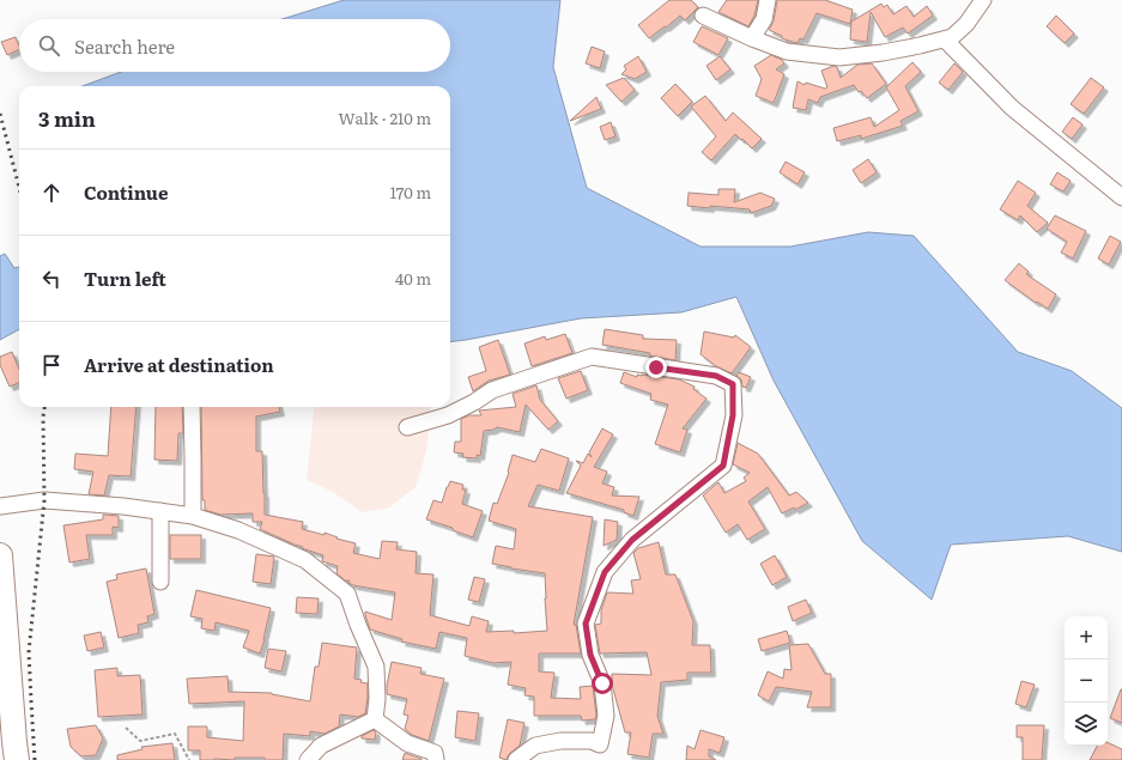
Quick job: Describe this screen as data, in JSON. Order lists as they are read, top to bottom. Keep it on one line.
{"page":{"search":"Search here","heading":["3 min","Walk · 210 m"],"list":[["Continue","170 m"],["Turn left","40 m"],"Arrive at destination"],"map_buttons":["+","−"]}}
